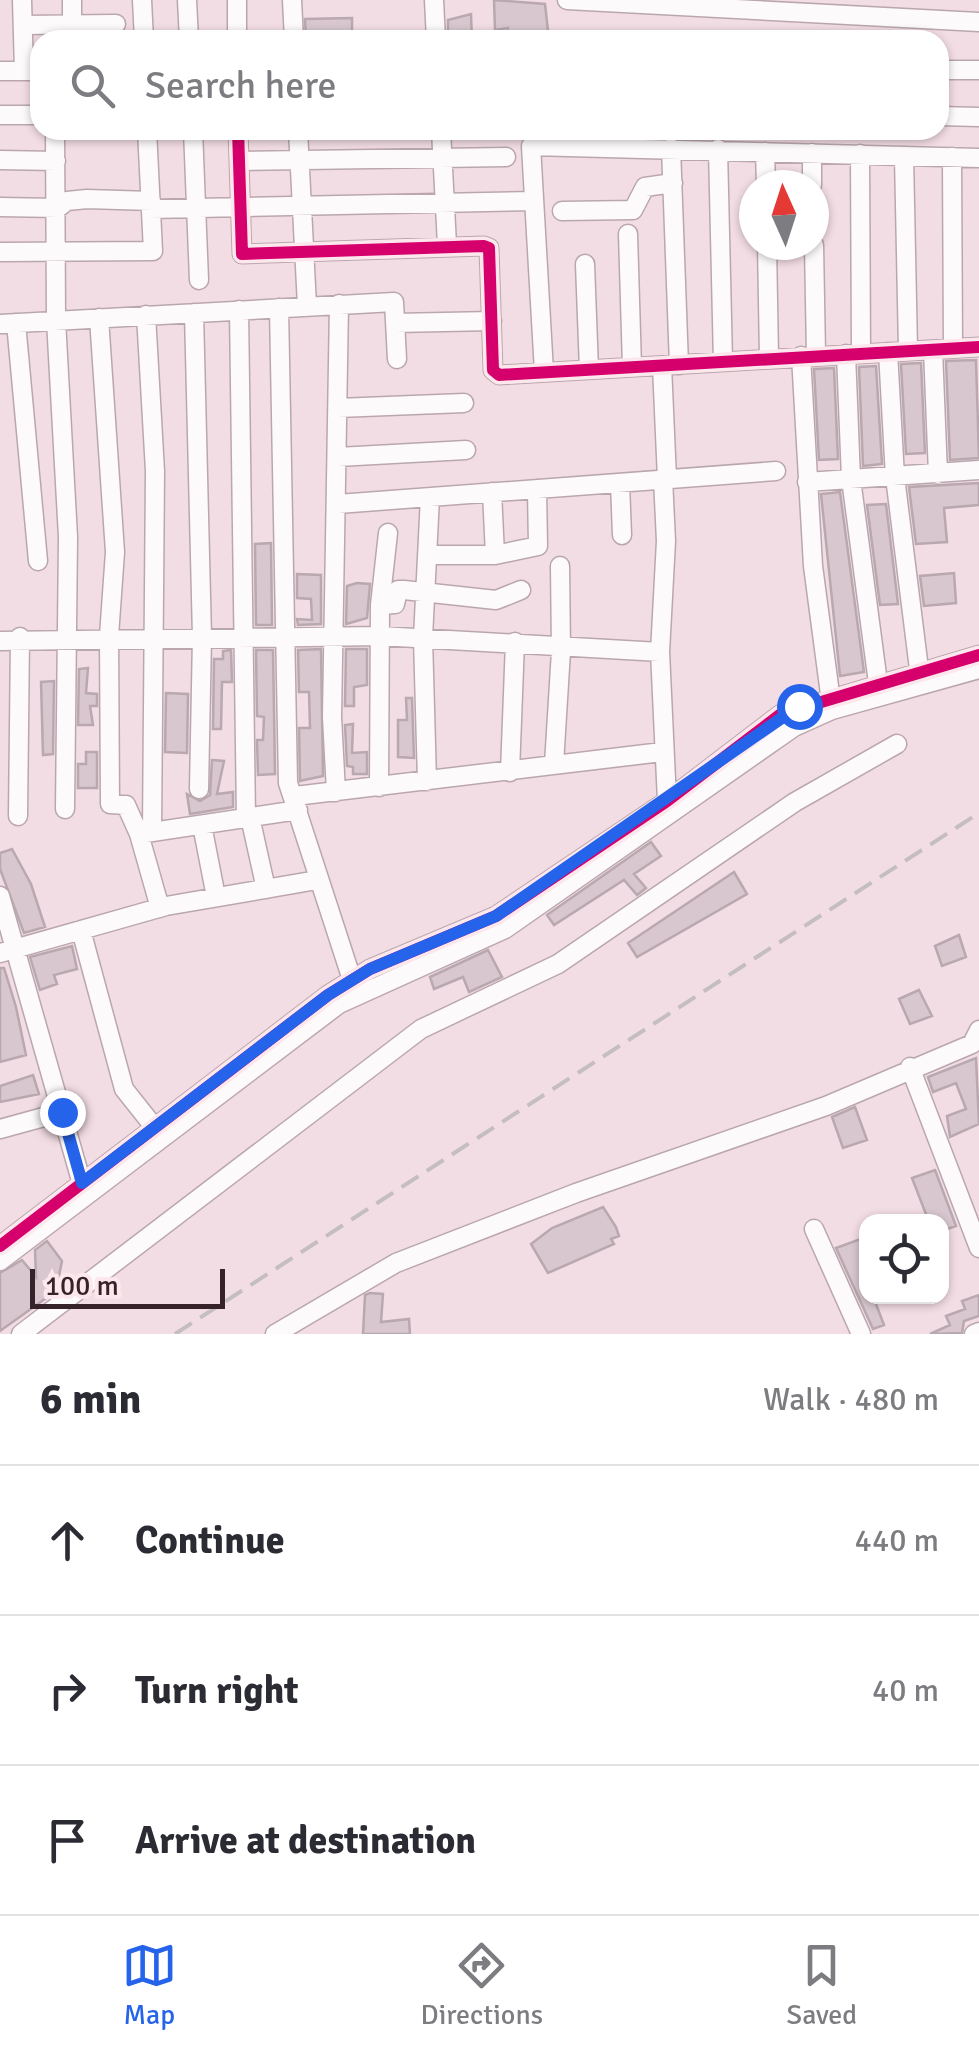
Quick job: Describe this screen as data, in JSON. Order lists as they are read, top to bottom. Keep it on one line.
{"scale_bar":"100 m","north":"top","page":{"search":"Search here","scale":"100 m","heading":["6 min","Walk · 480 m"],"list":[["Continue","440 m"],["Turn right","40 m"],"Arrive at destination"],"nav":["Map","Directions","Saved"]}}
